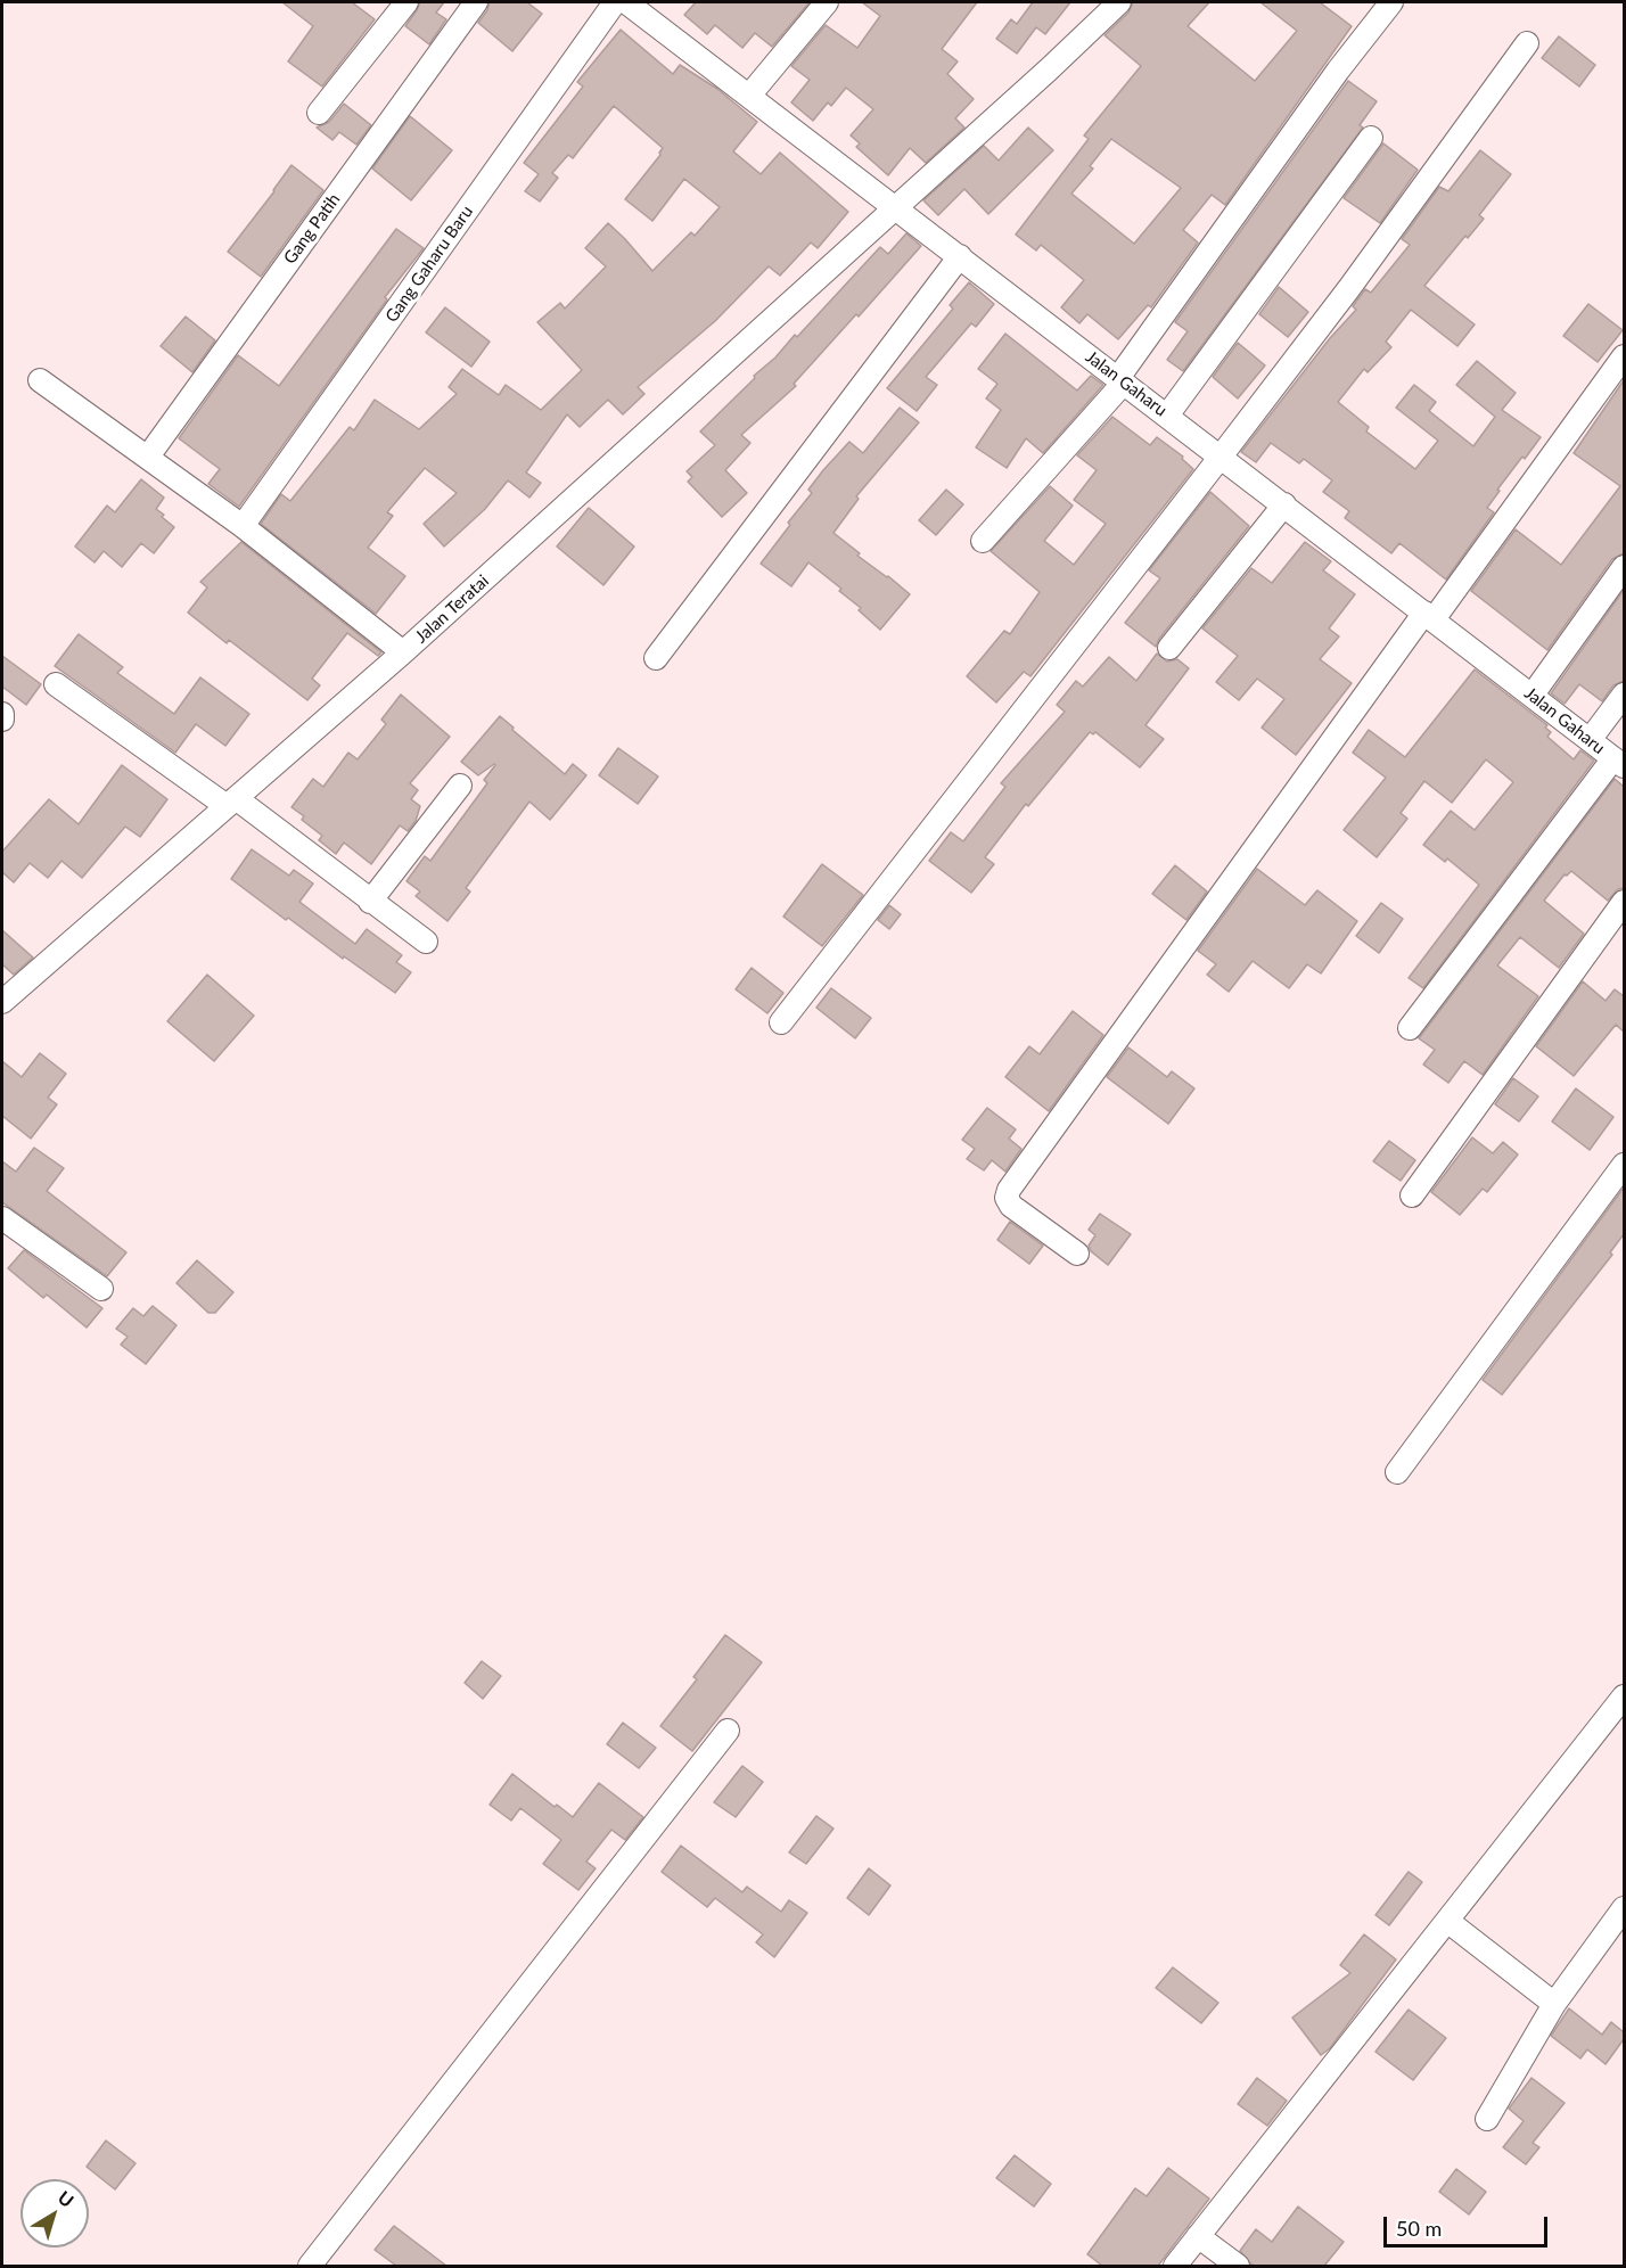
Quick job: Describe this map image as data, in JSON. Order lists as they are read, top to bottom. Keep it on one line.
{"streets":{"street":["Gang Patih","Gang Gaharu Baru","Jalan Gaharu","Jalan Teratai"]},"crossings":[["Jalan Gaharu","Jalan Teratai"]],"scale_bar":"50 m","north":"top right"}
